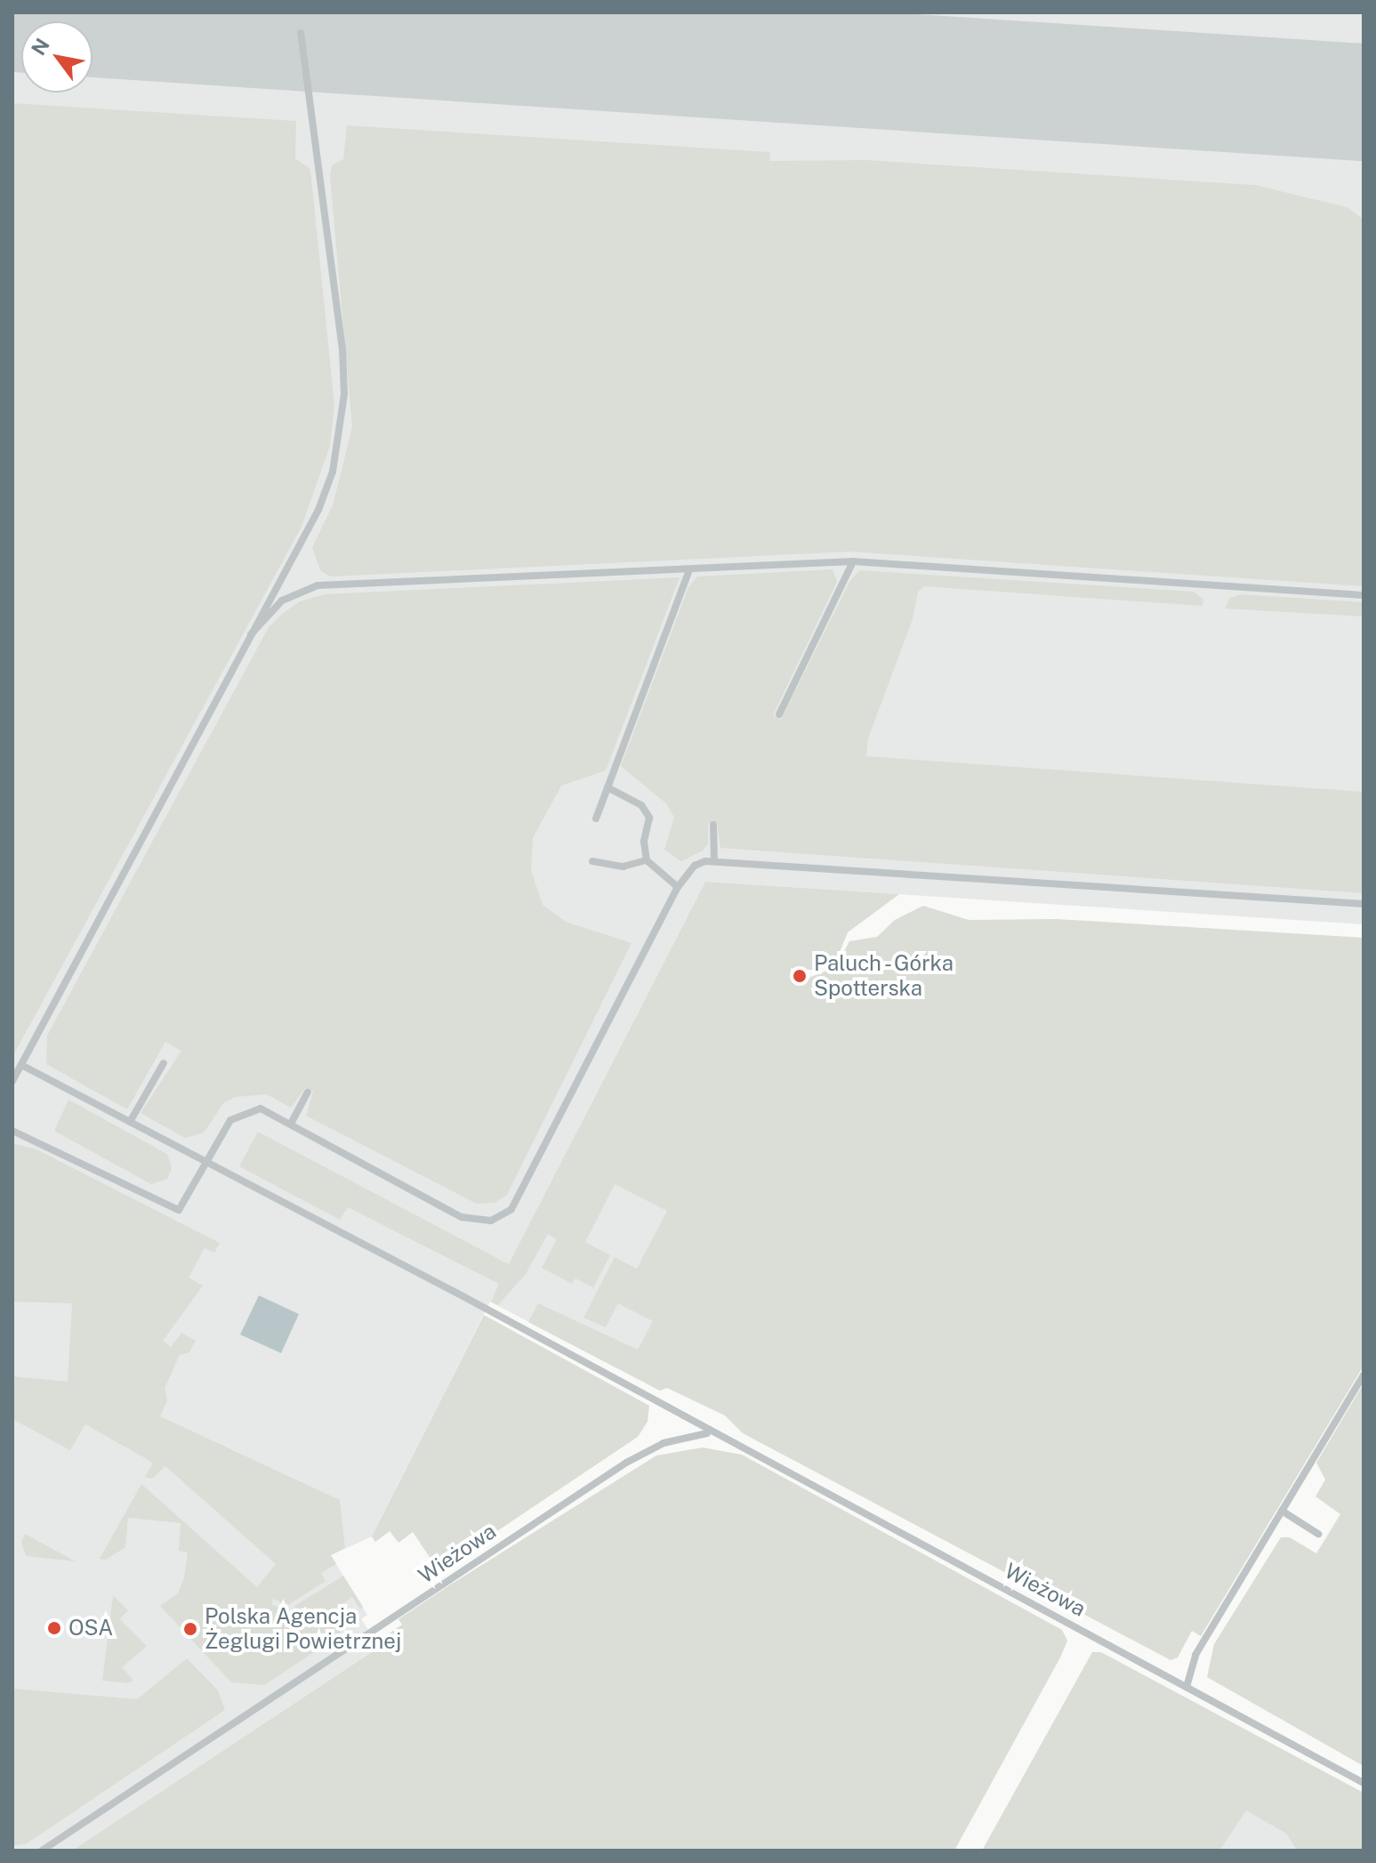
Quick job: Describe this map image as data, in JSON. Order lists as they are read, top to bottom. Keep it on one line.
{"streets":{"lane":["Wieżowa"]},"places":["Paluch - Górka Spotterska","OSA","Polska Agencja Żeglugi Powietrznej"],"north":"top left"}
